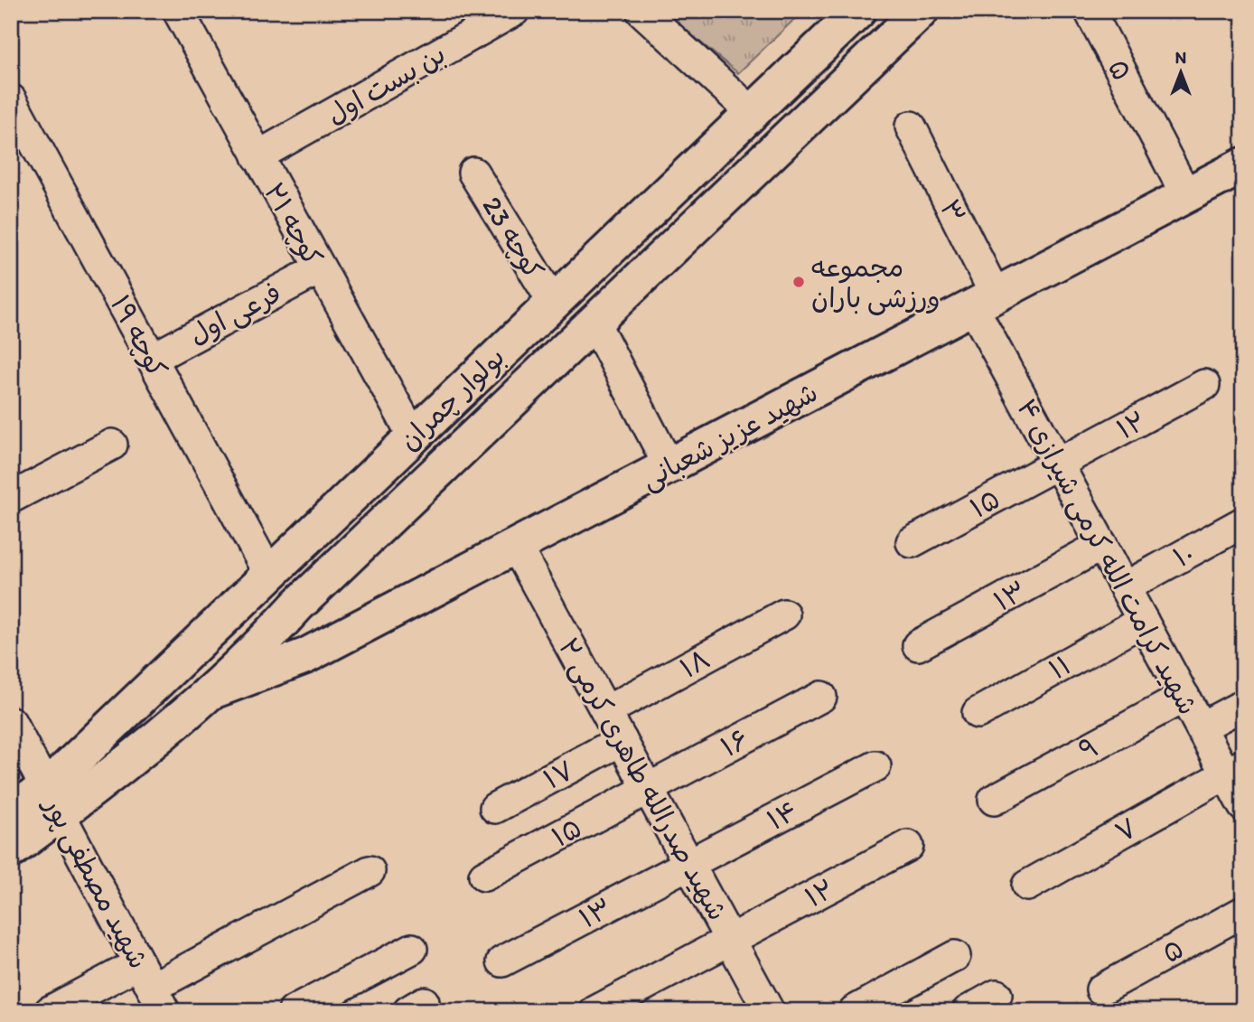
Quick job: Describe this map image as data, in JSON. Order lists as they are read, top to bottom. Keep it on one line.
{"streets":{"main road":["بولوار چمران","شهید عزیز شعبانی"],"street":["۵","بن بست اول","۳","کوچه ۲۱","کوچه 23","فرعی اول","کوچه ۱۹","۱۲","۱۵","۱۰","شهید کرامت الله کرمی شیرازی ۴","۱۳","۱۸","۱۱","۱۶","۹","۱۷","شهید صدرالله طاهری کرمی ۲","۱۴","۷","شهید مصطفی پور"]},"crossings":[["۵","شهید عزیز شعبانی"],["بن بست اول","کوچه ۲۱"],["۳","شهید عزیز شعبانی"],["۳","شهید کرامت الله کرمی شیرازی ۴"],["کوچه ۲۱","فرعی اول"],["کوچه ۲۱","بولوار چمران"],["کوچه 23","بولوار چمران"],["فرعی اول","کوچه ۱۹"],["کوچه ۱۹","بولوار چمران"],["بولوار چمران","شهید عزیز شعبانی"],["بولوار چمران","شهید مصطفی پور"],["۱۲","۱۵"],["۱۲","شهید کرامت الله کرمی شیرازی ۴"],["۱۲","شهید صدرالله طاهری کرمی ۲"],["شهید عزیز شعبانی","شهید کرامت الله کرمی شیرازی ۴"],["شهید عزیز شعبانی","شهید صدرالله طاهری کرمی ۲"],["۱۵","شهید کرامت الله کرمی شیرازی ۴"],["۱۵","۱۶"],["۱۵","شهید صدرالله طاهری کرمی ۲"],["۱۰","شهید کرامت الله کرمی شیرازی ۴"],["شهید کرامت الله کرمی شیرازی ۴","۱۳"],["شهید کرامت الله کرمی شیرازی ۴","۱۱"],["شهید کرامت الله کرمی شیرازی ۴","۹"],["شهید کرامت الله کرمی شیرازی ۴","۷"],["۱۳","شهید صدرالله طاهری کرمی ۲"],["۱۳","۱۴"],["۱۸","شهید صدرالله طاهری کرمی ۲"],["۱۶","شهید صدرالله طاهری کرمی ۲"],["۱۷","شهید صدرالله طاهری کرمی ۲"],["شهید صدرالله طاهری کرمی ۲","۱۴"]],"places":["مجموعه ورزشی باران"],"north":"top"}
